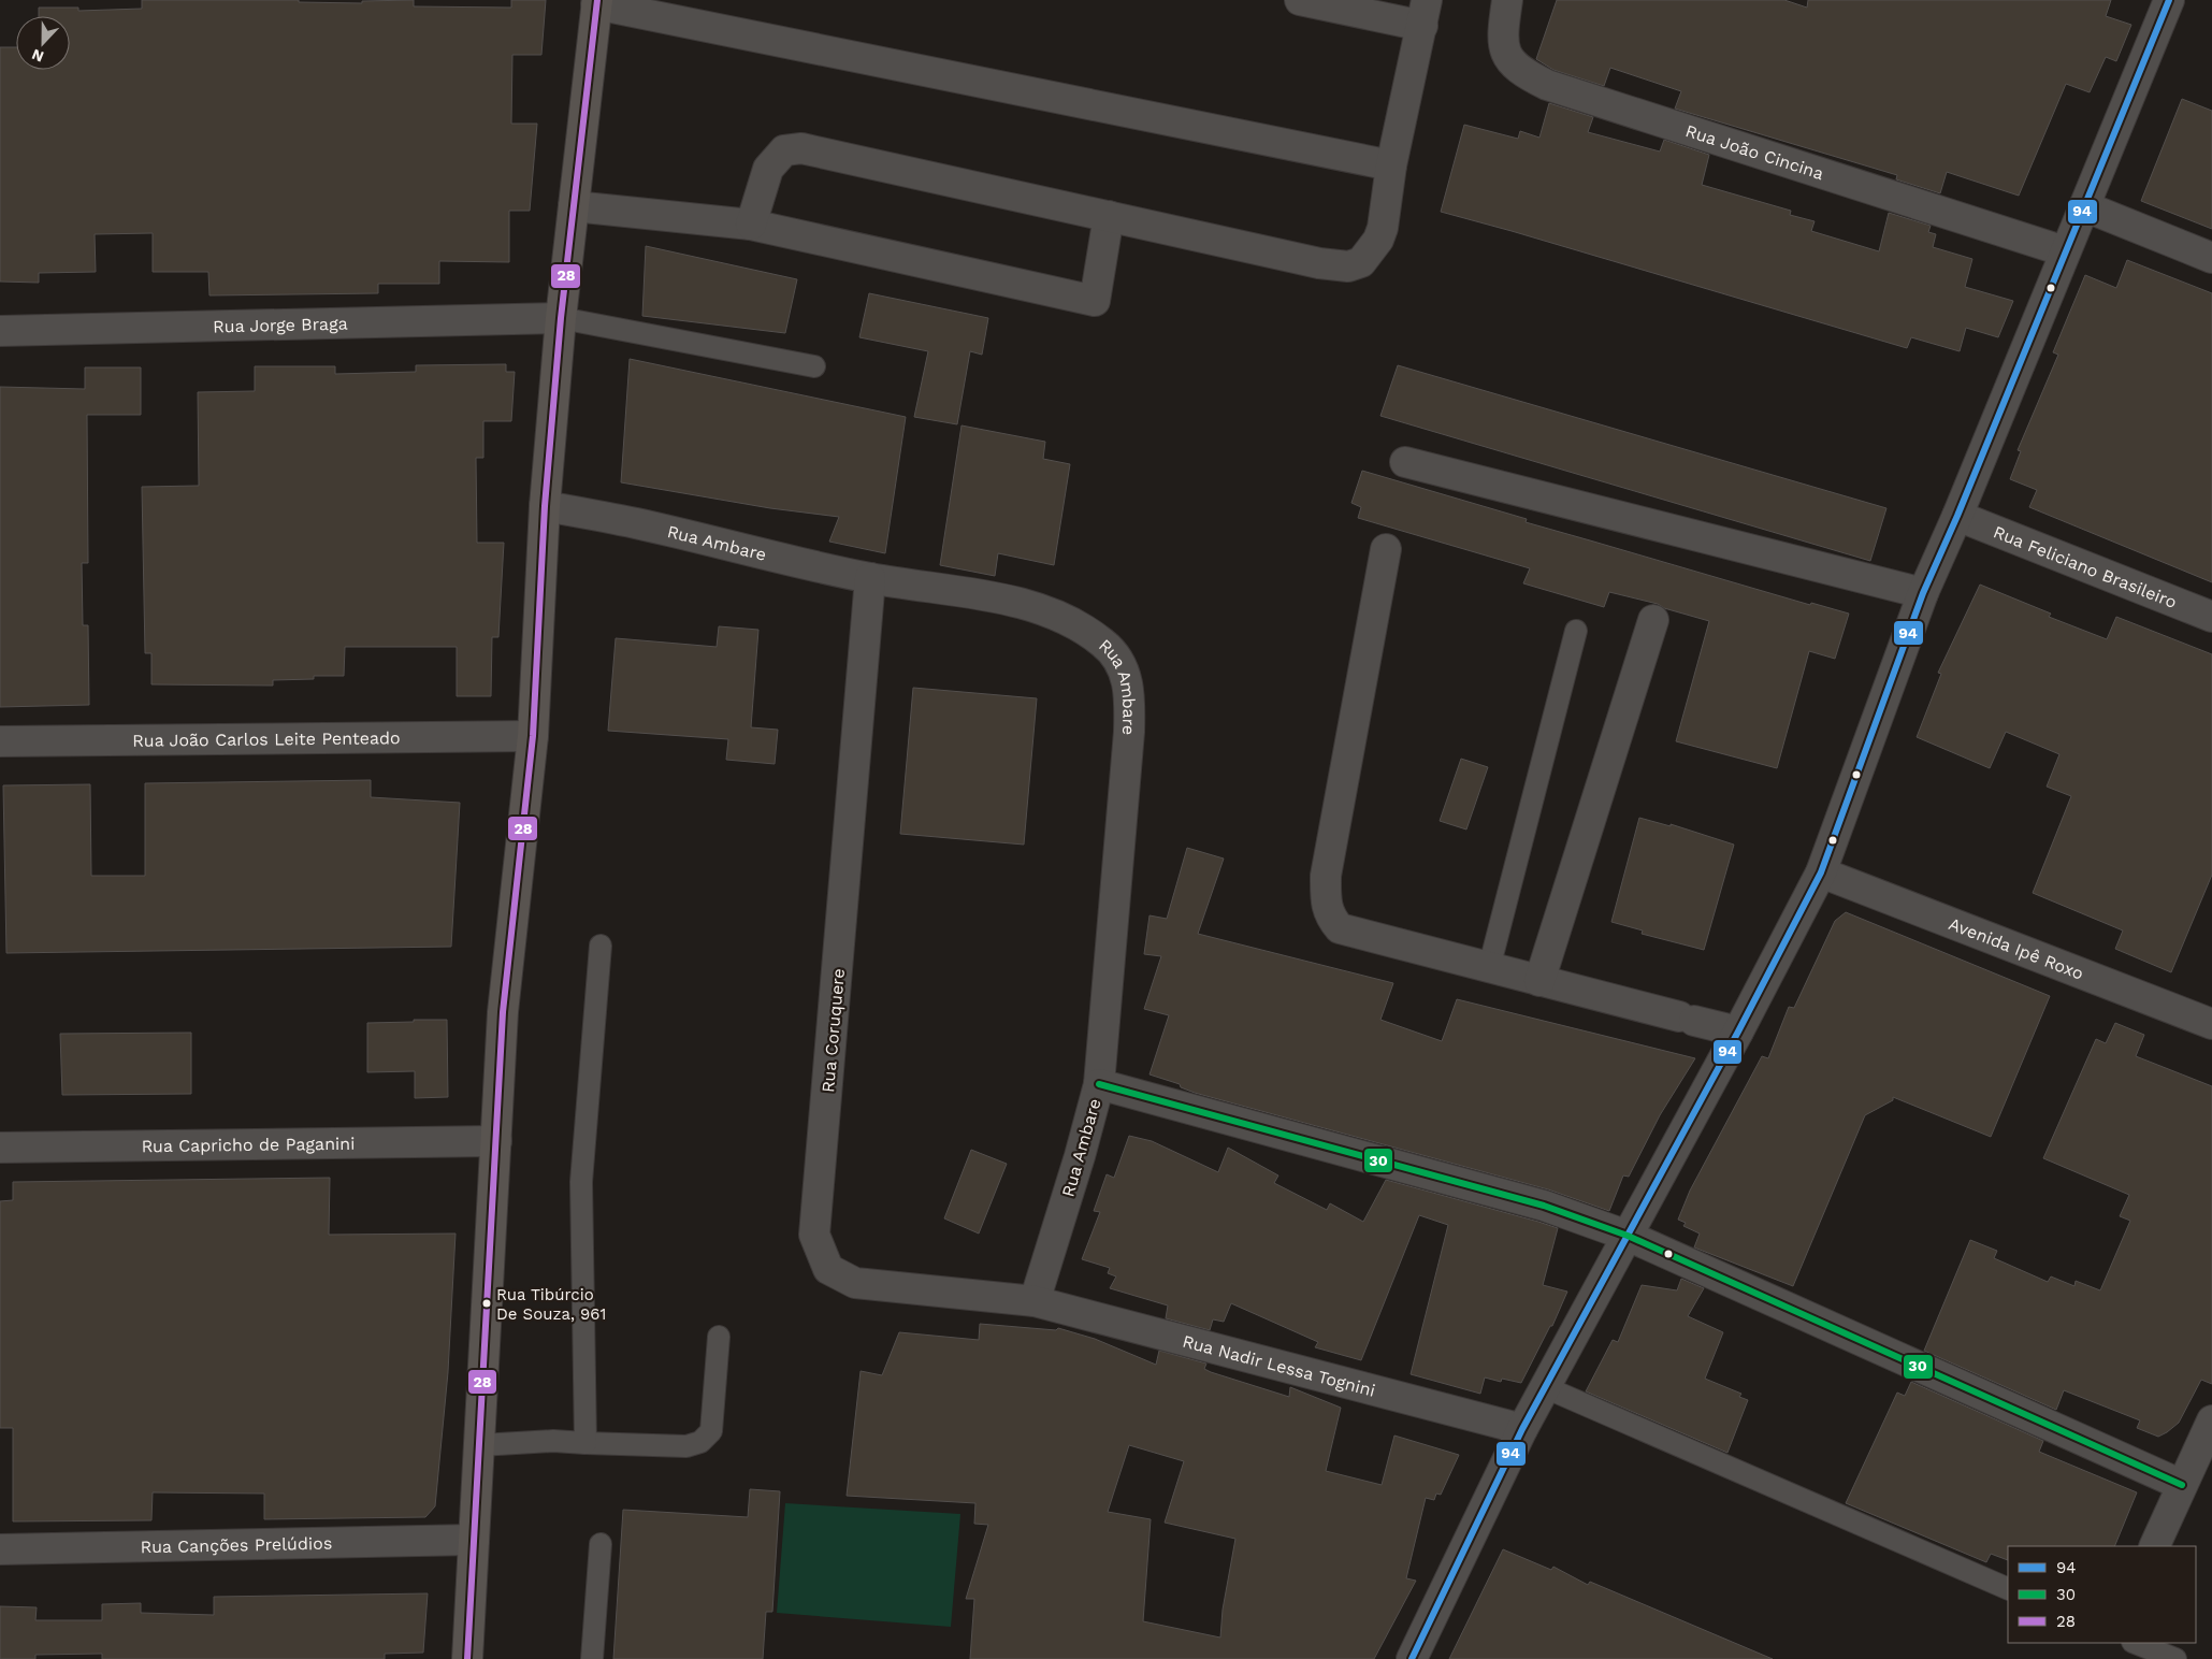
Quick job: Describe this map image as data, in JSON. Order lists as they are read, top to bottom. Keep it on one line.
{"streets":{"street":["Rua João Cincina","Rua Jorge Braga","Rua Ambare","Rua Feliciano Brasileiro","Rua João Carlos Leite Penteado","Avenida Ipê Roxo","Rua Coruquere","Rua Capricho de Paganini","Rua Nadir Lessa Tognini","Rua Canções Prelúdios"]},"crossings":[["Rua Ambare","Rua Coruquere"],["Rua Ambare","Rua Nadir Lessa Tognini"],["Rua Coruquere","Rua Nadir Lessa Tognini"]],"places":["Rua Tibúrcio De Souza, 961"],"lines":["transit line 94","transit line 28","transit line 30"],"legend":["94","30","28"],"north":"bottom"}
